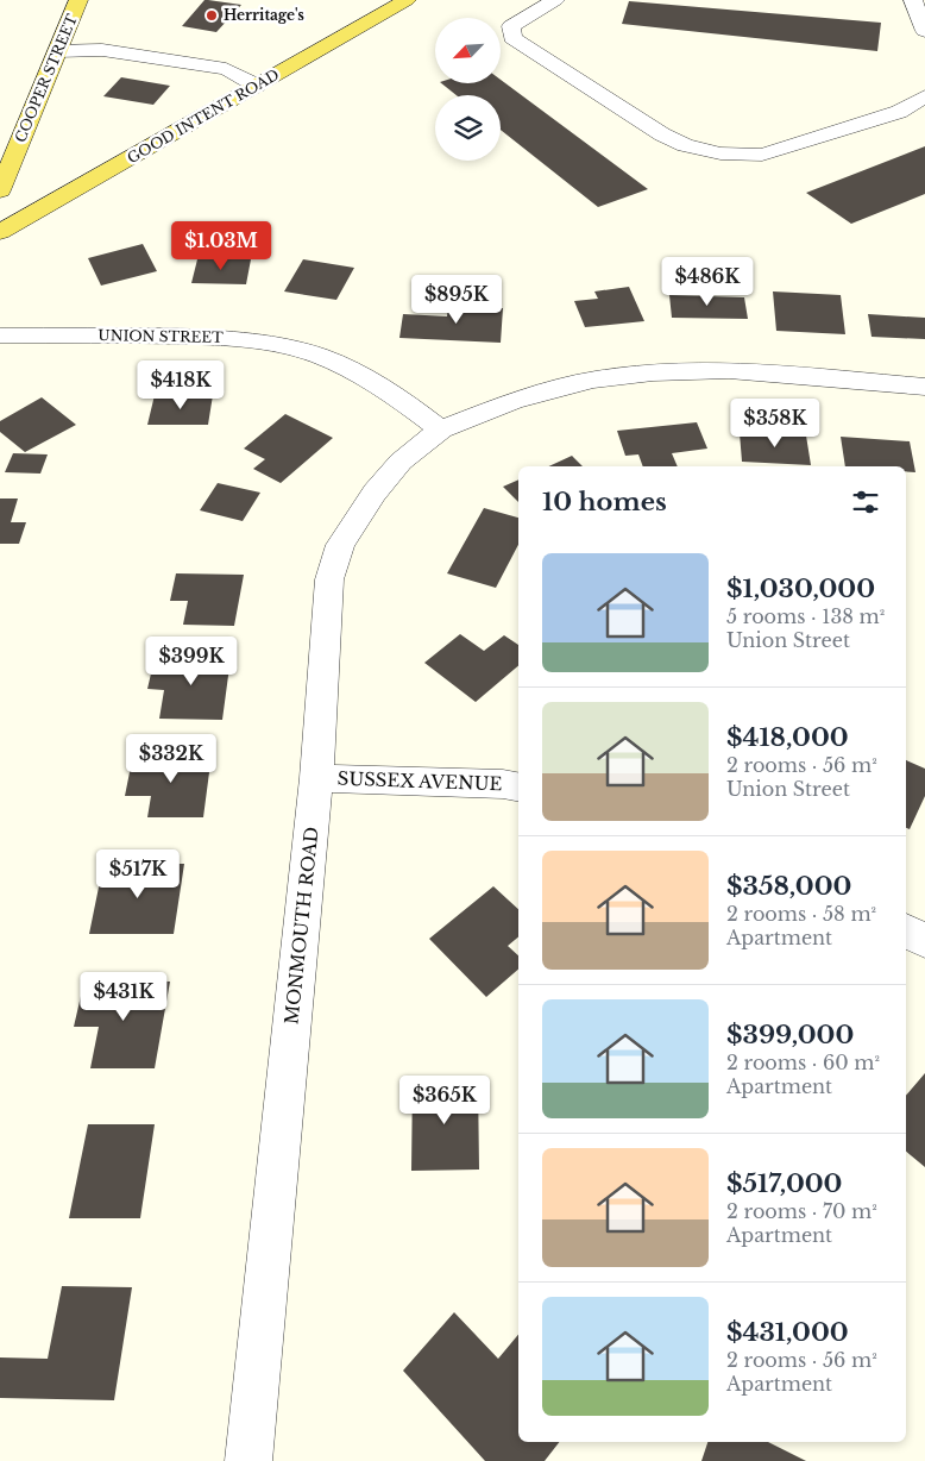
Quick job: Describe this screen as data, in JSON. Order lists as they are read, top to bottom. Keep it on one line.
{"streets":{"main road":["COOPER STREET","GOOD INTENT ROAD"],"street":["UNION STREET","SUSSEX AVENUE","MONMOUTH ROAD"]},"crossings":[["UNION STREET","MONMOUTH ROAD"],["SUSSEX AVENUE","MONMOUTH ROAD"]],"places":["Herritage's"],"north":"bottom left","page":{"price":["$1.03M","$486K","$895K","$418K","$358K","$399K","$332K","$517K","$431K","$365K"],"heading":"10 homes","list":[{"name":"$1,030,000","note":"5 rooms · 138 m² · Union Street"},{"name":"$418,000","note":"2 rooms · 56 m² · Union Street"},{"name":"$358,000","note":"2 rooms · 58 m² · Apartment"},{"name":"$399,000","note":"2 rooms · 60 m² · Apartment"},{"name":"$517,000","note":"2 rooms · 70 m² · Apartment"},{"name":"$431,000","note":"2 rooms · 56 m² · Apartment"}]}}
